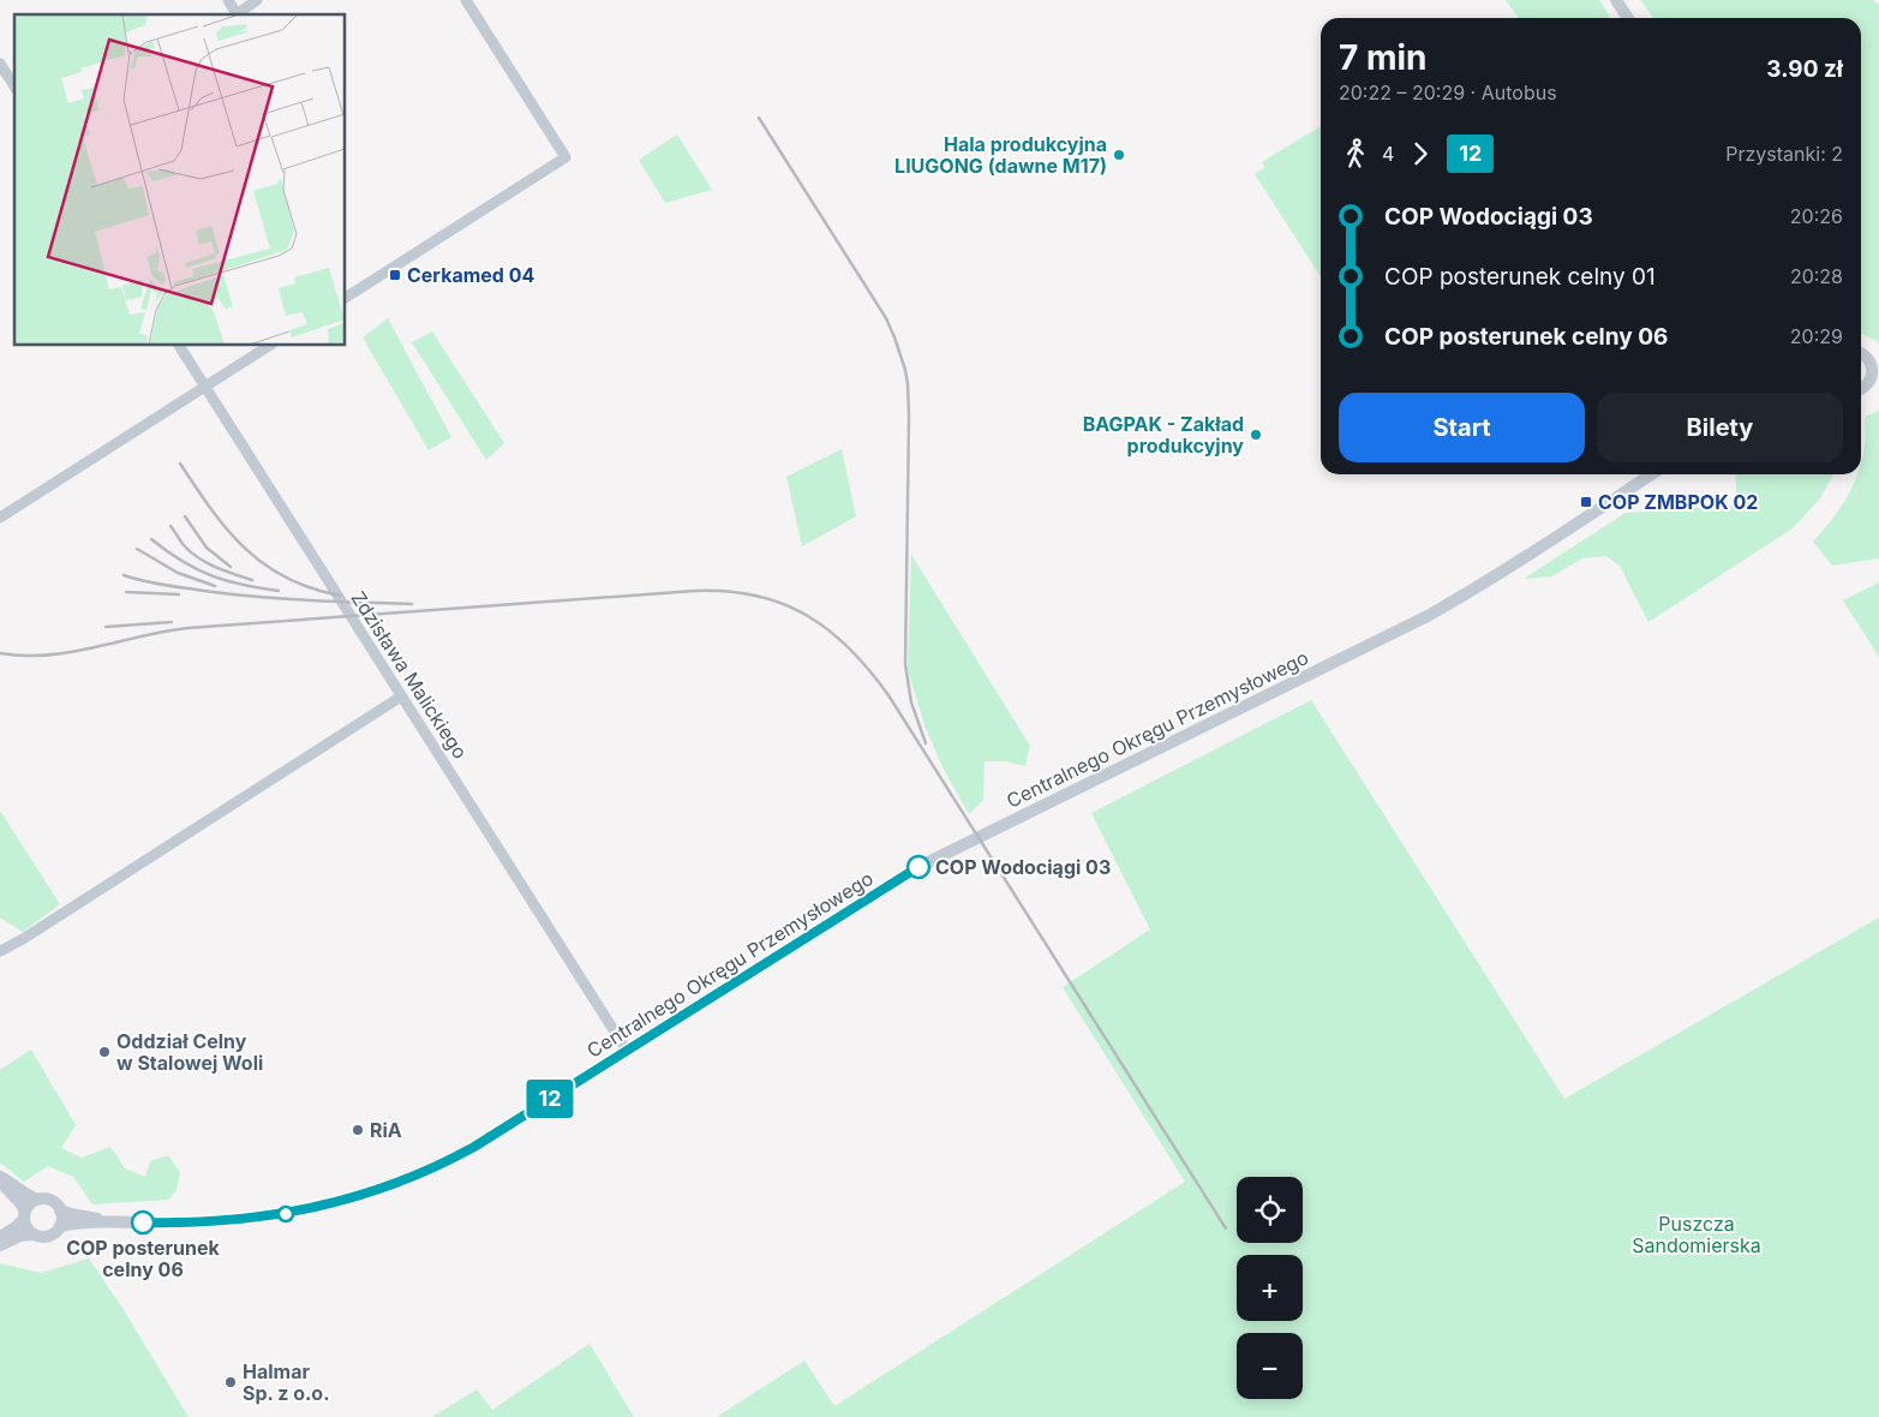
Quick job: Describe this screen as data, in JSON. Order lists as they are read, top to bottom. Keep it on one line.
{"streets":{"street":["Zdzisława Malickiego","Centralnego Okręgu Przemysłowego"]},"crossings":[["Zdzisława Malickiego","Centralnego Okręgu Przemysłowego"]],"parks":["Puszcza Sandomierska"],"places":{"other":["Hala produkcyjna LIUGONG (dawne M17)","BAGPAK - Zakład produkcyjny","COP Wodociągi 03","Oddział Celny w Stalowej Woli","RiA","COP posterunek celny 06","Halmar Sp. z o.o."],"transit":["Cerkamed 04","COP ZMBPOK 02"]},"lines":["bus line 12"],"page":{"on_map":"12","heading":["7 min","20:22 – 20:29 · Autobus","3.90 zł"],"legs":["4","12","Przystanki: 2"],"list":[{"name":"COP Wodociągi 03","value":"20:26"},{"name":"COP posterunek celny 01","value":"20:28"},{"name":"COP posterunek celny 06","value":"20:29"}],"buttons":["Start","Bilety"],"map_buttons":["+","−"]}}
